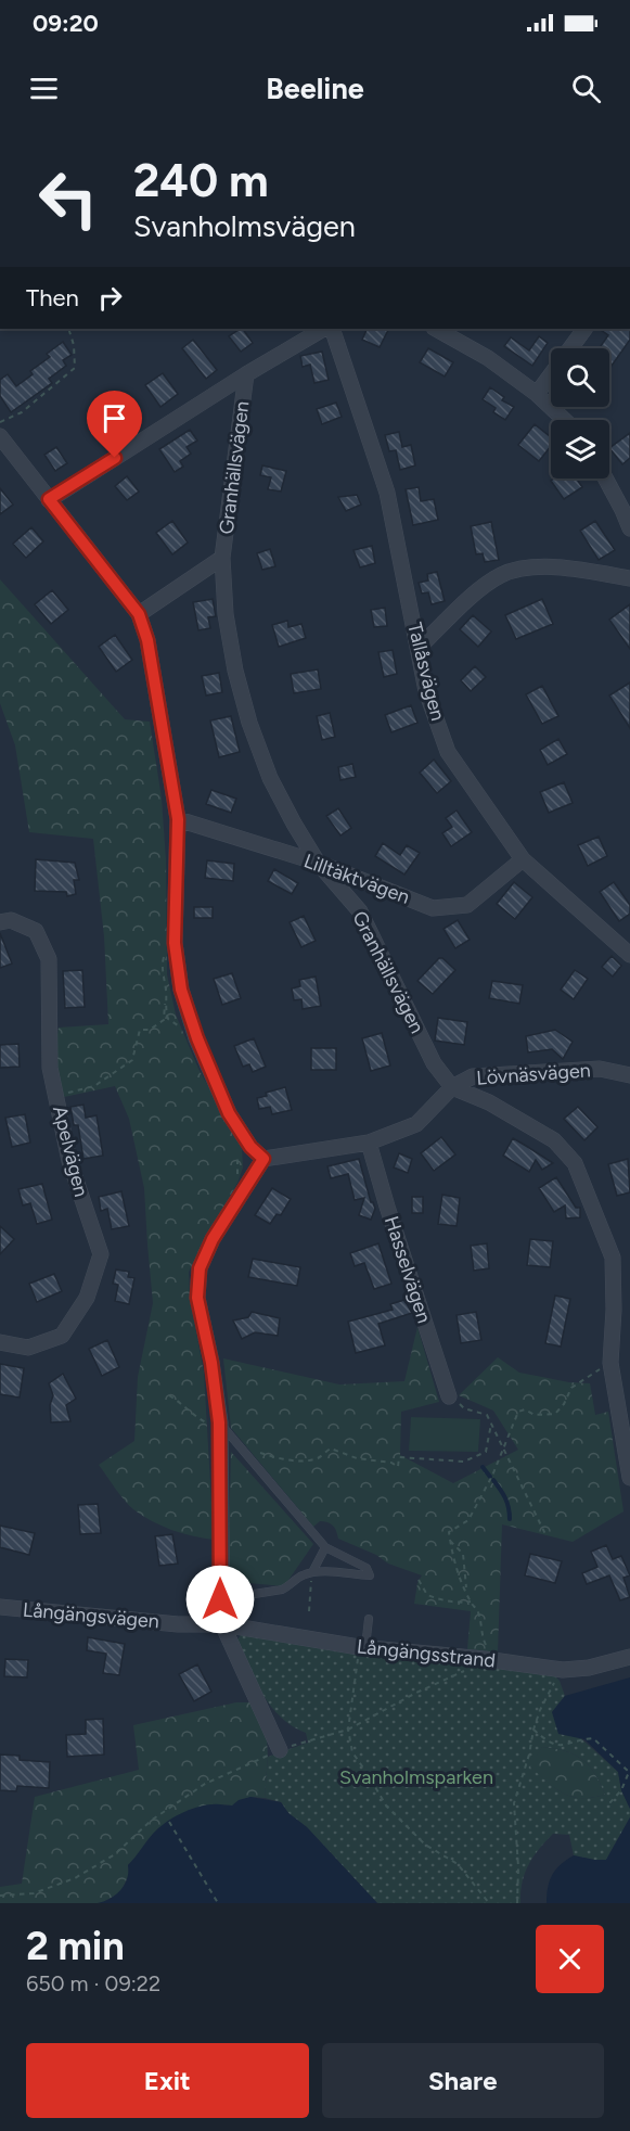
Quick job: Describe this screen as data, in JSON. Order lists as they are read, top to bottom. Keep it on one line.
{"streets":{"street":["Granhällsvägen","Tallåsvägen","Lilltäktvägen","Lövnäsvägen","Apelvägen","Hasselvägen","Långängsvägen","Långängsstrand"]},"crossings":[["Granhällsvägen","Lilltäktvägen"],["Granhällsvägen","Lövnäsvägen"],["Tallåsvägen","Lilltäktvägen"],["Lövnäsvägen","Hasselvägen"],["Långängsvägen","Långängsstrand"]],"parks":["Svanholmsparken"],"page":{"status":"09:20","header":"Beeline","turn":["240 m","Svanholmsvägen"],"then":"Then","heading":["2 min","650 m · 09:22"],"buttons":["Exit","Share"]}}
